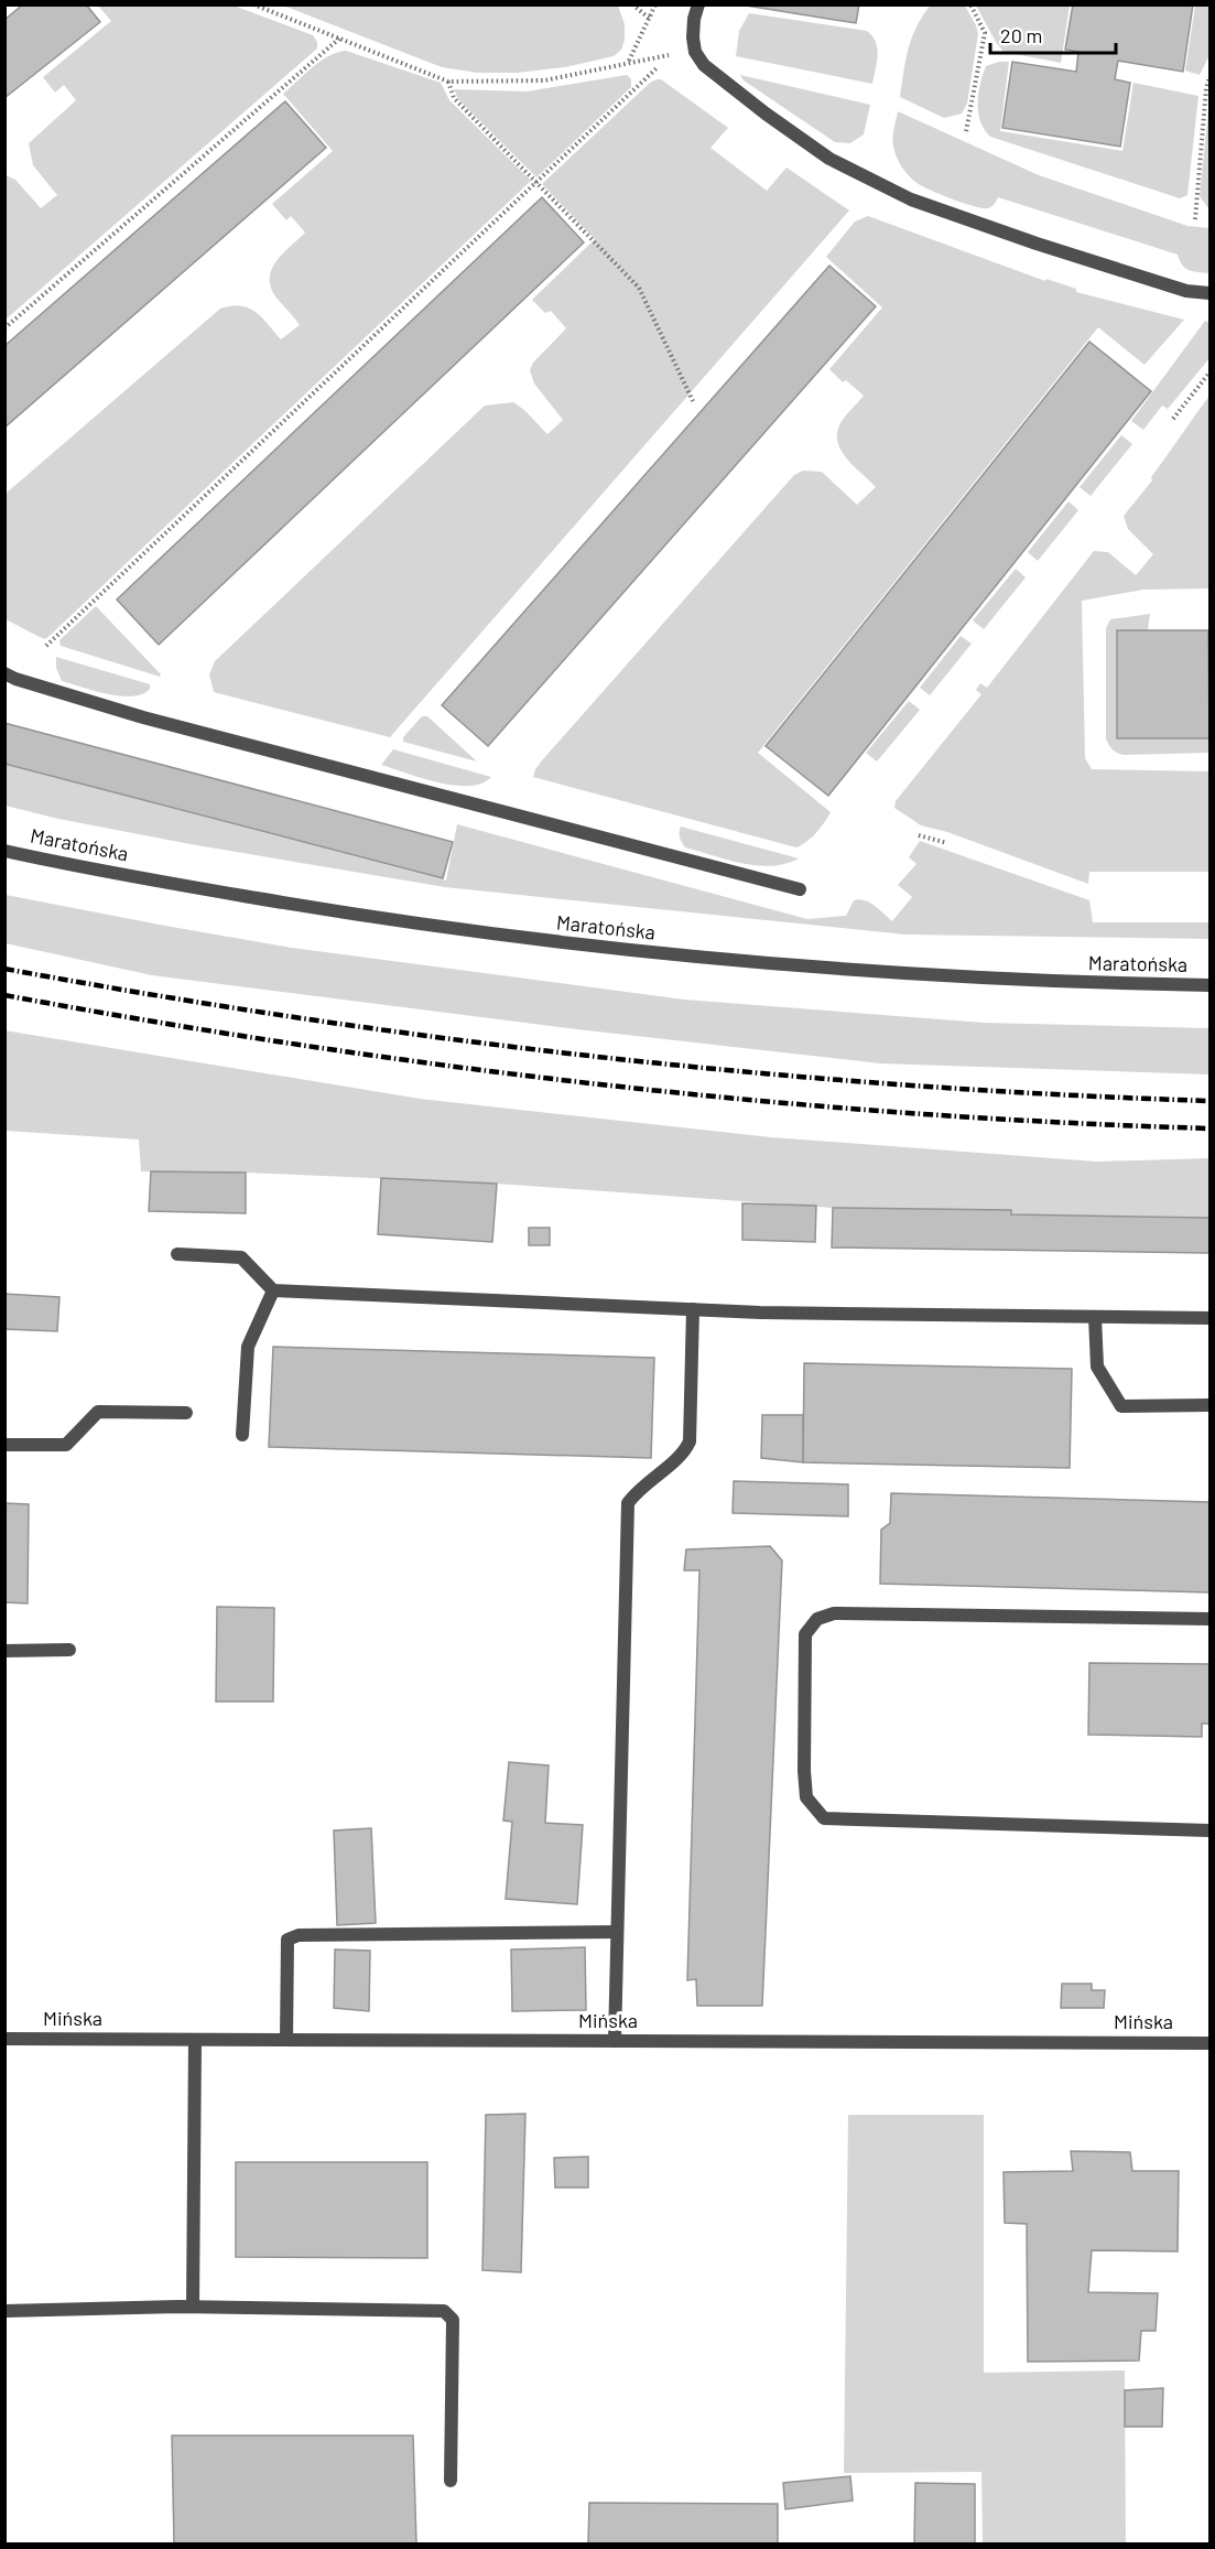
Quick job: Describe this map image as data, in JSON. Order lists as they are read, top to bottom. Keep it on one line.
{"streets":{"street":["Maratońska","Mińska"]},"scale_bar":"20 m"}
